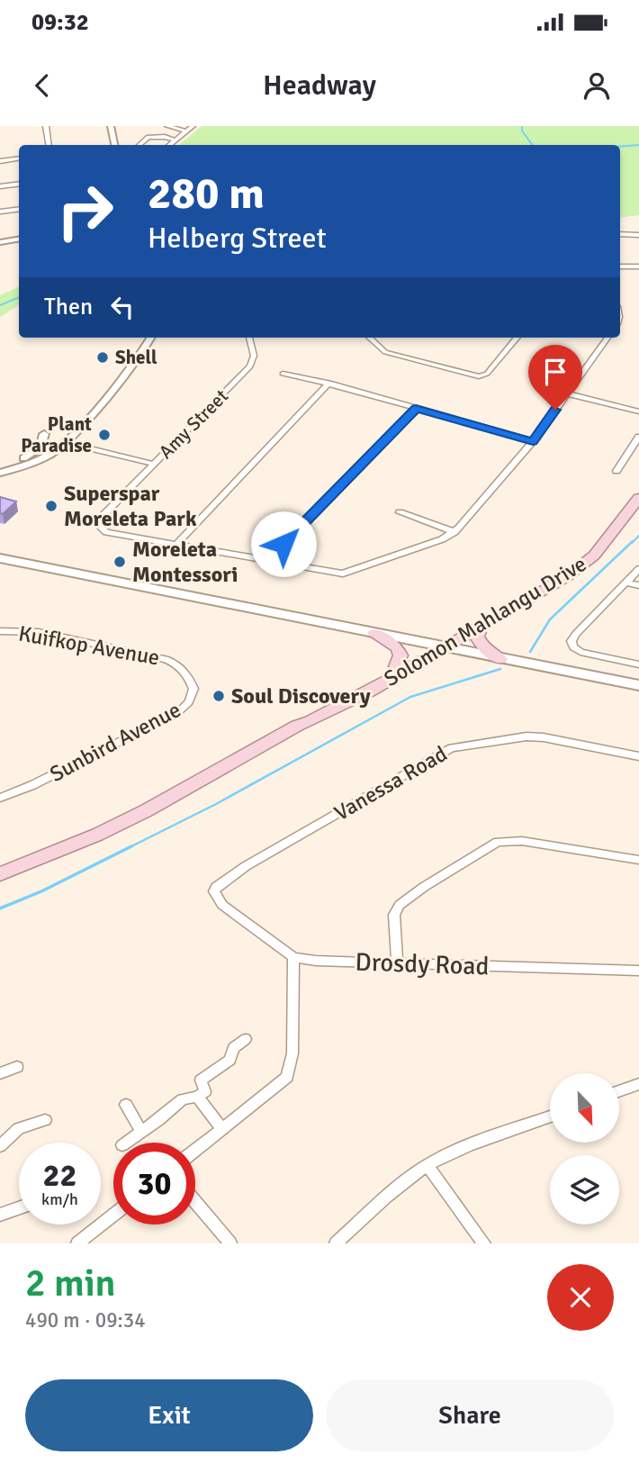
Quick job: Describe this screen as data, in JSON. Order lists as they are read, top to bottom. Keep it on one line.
{"streets":{"main road":["Solomon Mahlangu Drive"],"street":["Amy Street","Kuifkop Avenue","Sunbird Avenue","Vanessa Road","Drosdy Road"]},"crossings":[["Kuifkop Avenue","Sunbird Avenue"],["Vanessa Road","Drosdy Road"]],"places":["Shell","Plant Paradise","Superspar Moreleta Park","Moreleta Montessori","Soul Discovery"],"north":"bottom right","page":{"status":"09:32","header":"Headway","turn":["280 m","Helberg Street"],"then":"Then","speed":"22 km/h","limit":"30","heading":["2 min","490 m · 09:34"],"buttons":["Exit","Share"]}}
